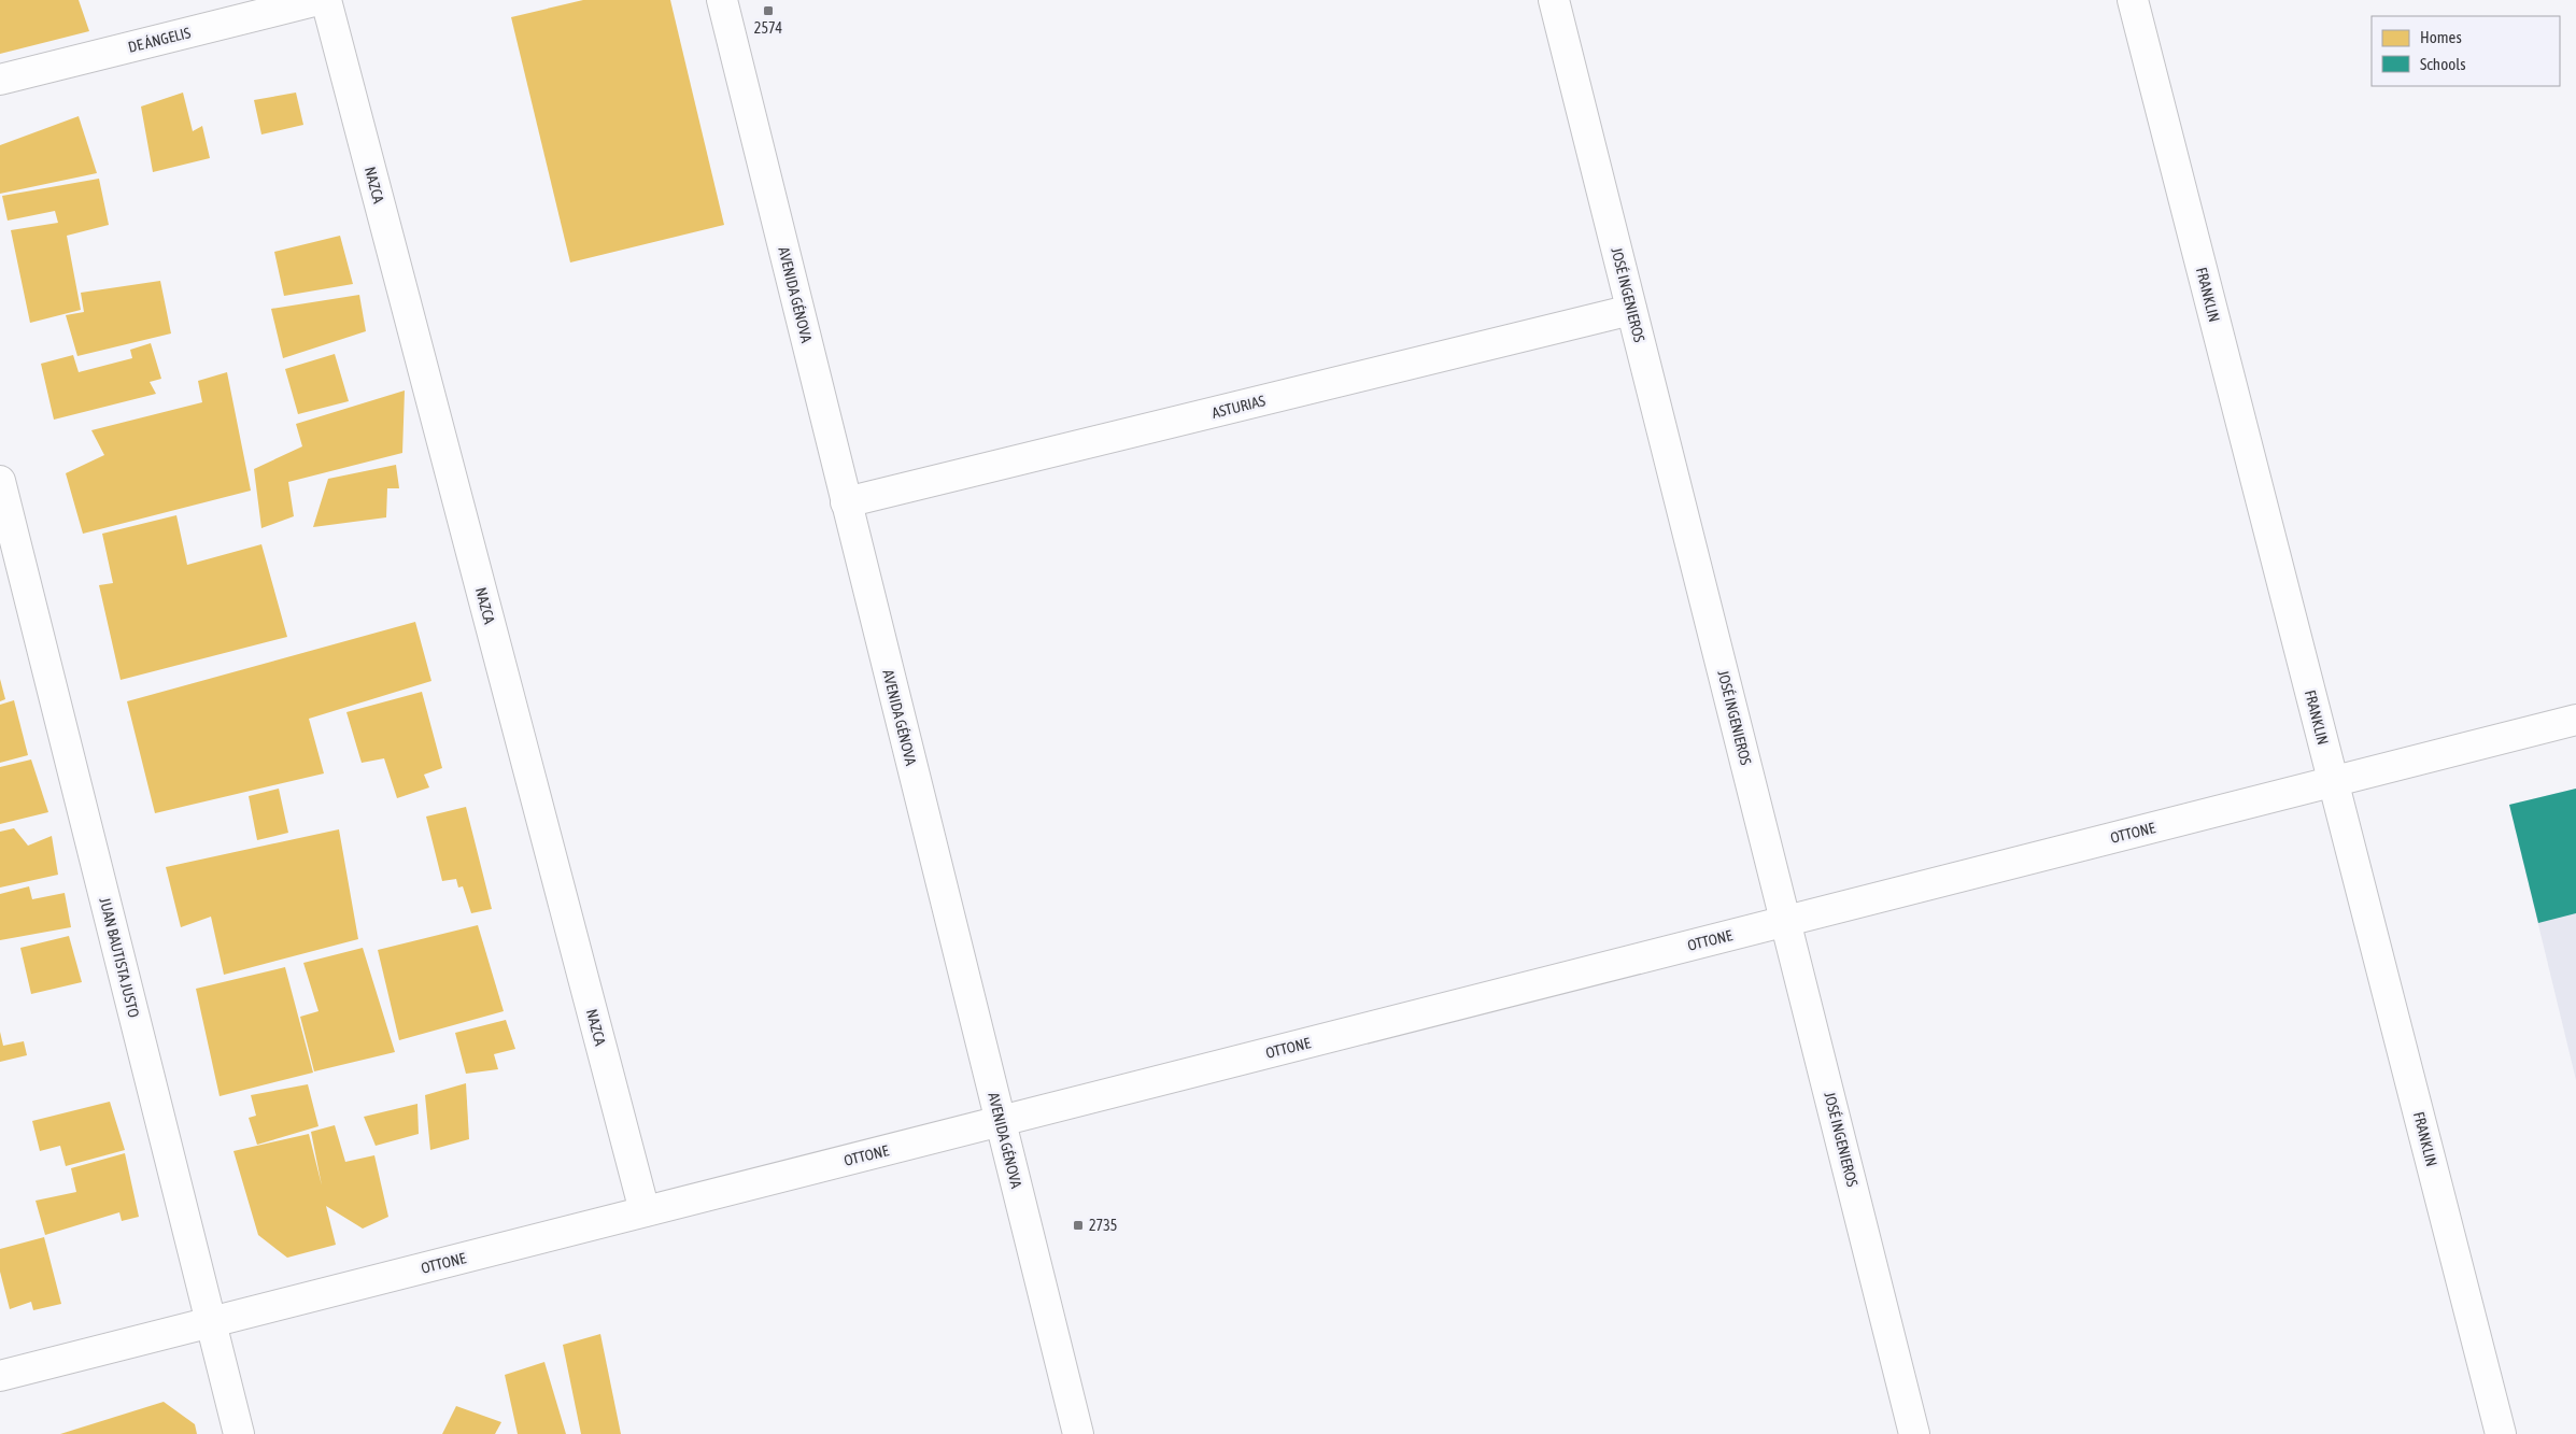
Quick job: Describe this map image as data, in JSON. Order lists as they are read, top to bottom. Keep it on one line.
{"streets":{"street":["DE ÁNGELIS","NAZCA","AVENIDA GÉNOVA","JOSÉ INGENIEROS","FRANKLIN","ASTURIAS","OTTONE","JUAN BAUTISTA JUSTO"]},"crossings":[["NAZCA","OTTONE"],["AVENIDA GÉNOVA","ASTURIAS"],["AVENIDA GÉNOVA","OTTONE"],["JOSÉ INGENIEROS","ASTURIAS"],["JOSÉ INGENIEROS","OTTONE"],["FRANKLIN","OTTONE"],["OTTONE","JUAN BAUTISTA JUSTO"]],"places":{"transit":["2574","2735"]},"legend":["Homes","Schools"]}
